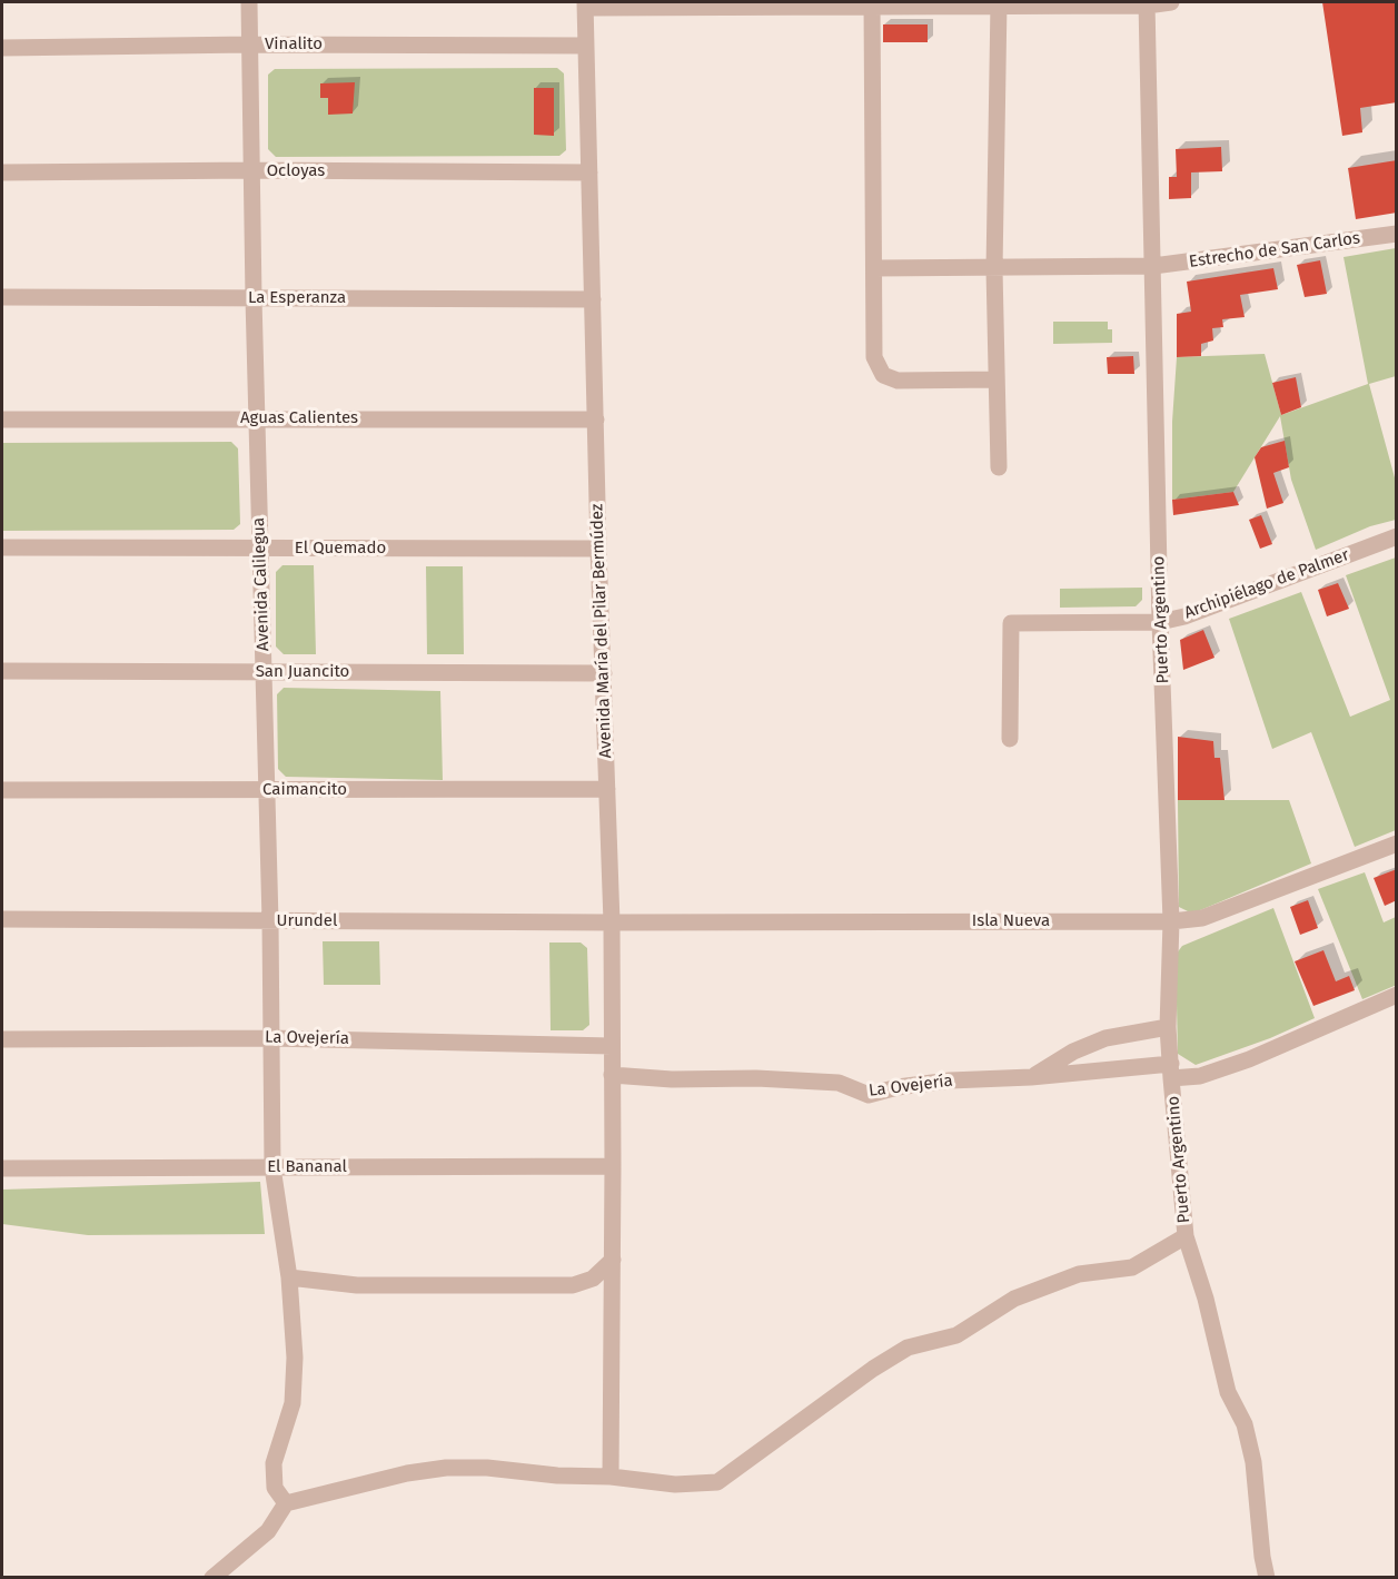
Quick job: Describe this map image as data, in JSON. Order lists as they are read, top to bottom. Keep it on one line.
{"streets":{"street":["Vinalito","Ocloyas","Estrecho de San Carlos","La Esperanza","Aguas Calientes","El Quemado","Avenida Calilegua","Archipiélago de Palmer","Puerto Argentino","Avenida María del Pilar Bermúdez","San Juancito","Caimancito","Urundel","Isla Nueva","La Ovejería","El Bananal"]},"crossings":[["Vinalito","Avenida Calilegua"],["Vinalito","Avenida María del Pilar Bermúdez"],["Ocloyas","Avenida Calilegua"],["Ocloyas","Avenida María del Pilar Bermúdez"],["Estrecho de San Carlos","Puerto Argentino"],["La Esperanza","Avenida Calilegua"],["La Esperanza","Avenida María del Pilar Bermúdez"],["Aguas Calientes","Avenida Calilegua"],["Aguas Calientes","Avenida María del Pilar Bermúdez"],["El Quemado","Avenida Calilegua"],["El Quemado","Avenida María del Pilar Bermúdez"],["Avenida Calilegua","San Juancito"],["Avenida Calilegua","Caimancito"],["Avenida Calilegua","Urundel"],["Avenida Calilegua","La Ovejería"],["Avenida Calilegua","El Bananal"],["Archipiélago de Palmer","Puerto Argentino"],["Puerto Argentino","Isla Nueva"],["Puerto Argentino","La Ovejería"],["Avenida María del Pilar Bermúdez","San Juancito"],["Avenida María del Pilar Bermúdez","Caimancito"],["Avenida María del Pilar Bermúdez","Urundel"],["Avenida María del Pilar Bermúdez","Isla Nueva"],["Avenida María del Pilar Bermúdez","La Ovejería"],["Avenida María del Pilar Bermúdez","El Bananal"],["Urundel","Isla Nueva"]]}
